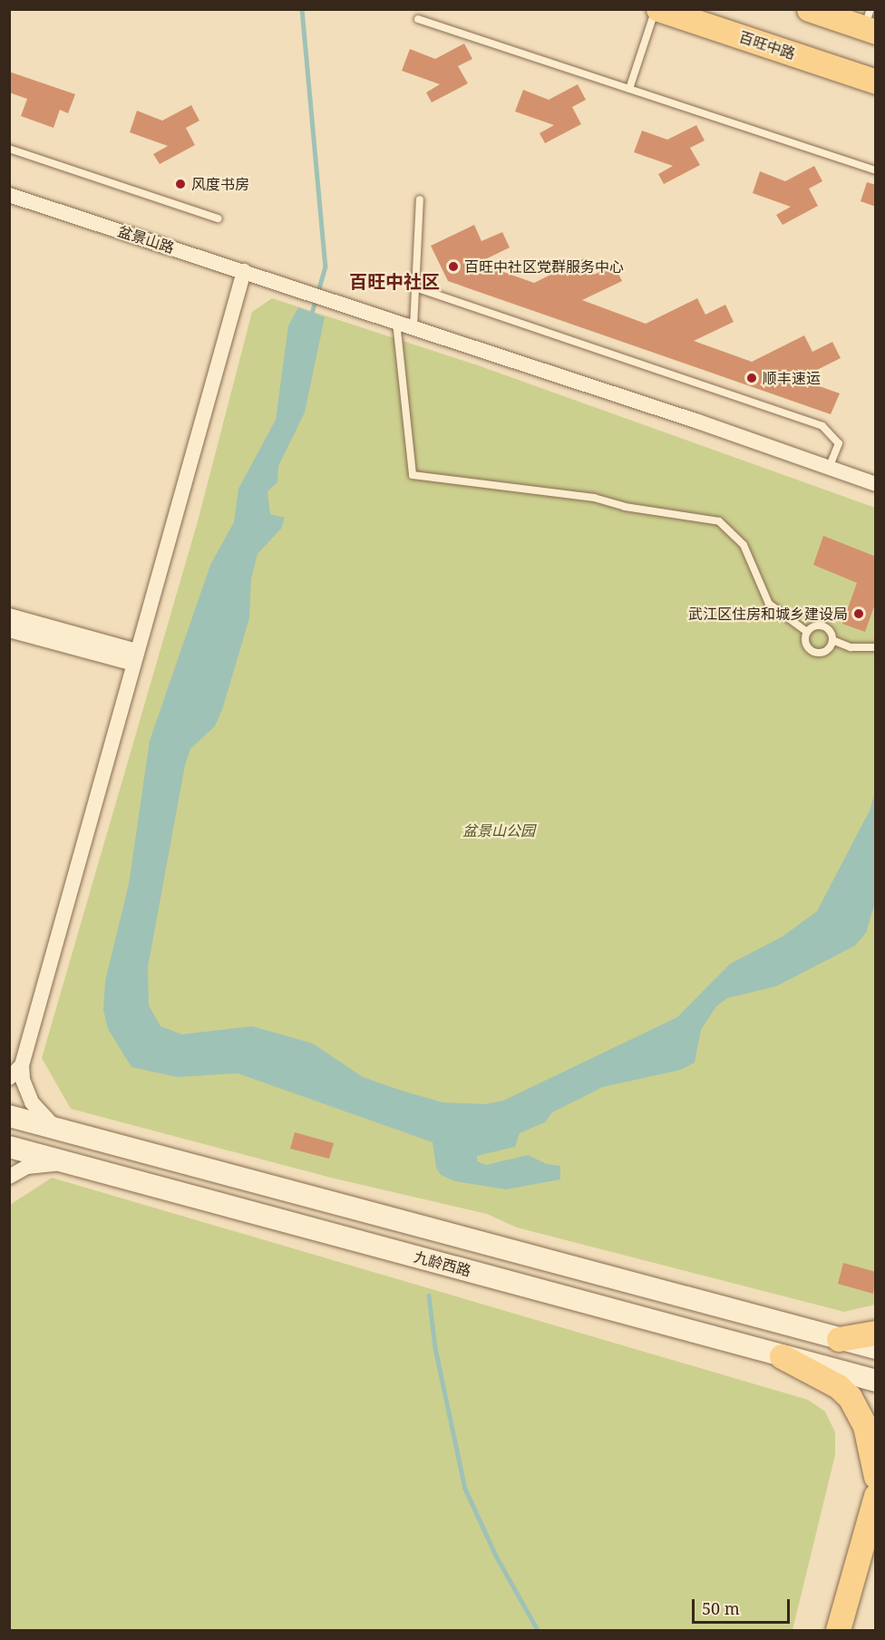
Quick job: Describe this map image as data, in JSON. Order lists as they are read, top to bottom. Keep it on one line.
{"streets":{"main road":["百旺中路","九龄西路"],"street":["盆景山路"]},"districts":["百旺中社区"],"parks":["盆景山公园"],"places":["风度书房","百旺中社区党群服务中心","顺丰速运","武江区住房和城乡建设局"],"scale_bar":"50 m"}
